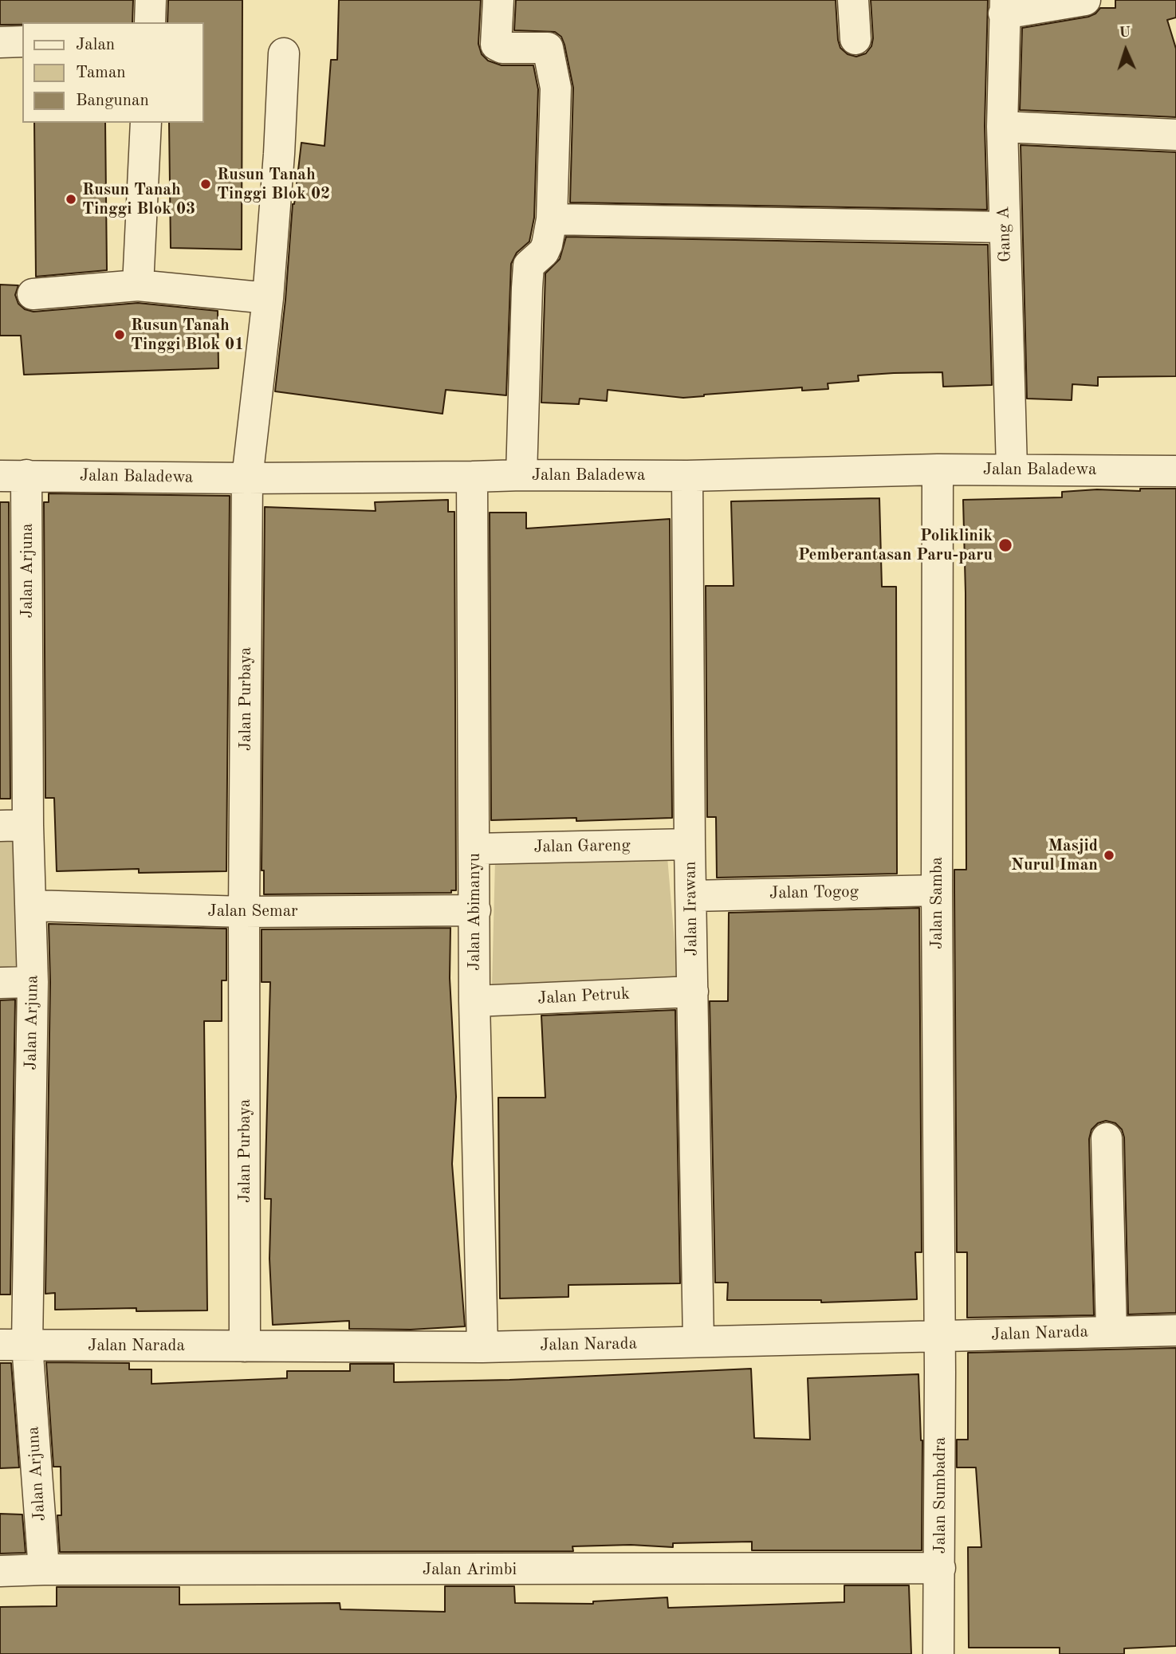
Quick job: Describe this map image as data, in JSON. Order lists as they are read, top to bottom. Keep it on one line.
{"streets":{"street":["Gang A","Jalan Baladewa","Jalan Arjuna","Jalan Purbaya","Jalan Gareng","Jalan Togog","Jalan Samba","Jalan Irawan","Jalan Semar","Jalan Abimanyu","Jalan Petruk","Jalan Narada","Jalan Sumbadra","Jalan Arimbi"]},"crossings":[["Gang A","Jalan Baladewa"],["Jalan Baladewa","Jalan Arjuna"],["Jalan Baladewa","Jalan Purbaya"],["Jalan Baladewa","Jalan Samba"],["Jalan Baladewa","Jalan Irawan"],["Jalan Baladewa","Jalan Abimanyu"],["Jalan Arjuna","Jalan Semar"],["Jalan Arjuna","Jalan Narada"],["Jalan Arjuna","Jalan Arimbi"],["Jalan Purbaya","Jalan Semar"],["Jalan Purbaya","Jalan Narada"],["Jalan Gareng","Jalan Irawan"],["Jalan Gareng","Jalan Abimanyu"],["Jalan Togog","Jalan Samba"],["Jalan Togog","Jalan Irawan"],["Jalan Samba","Jalan Narada"],["Jalan Samba","Jalan Sumbadra"],["Jalan Irawan","Jalan Petruk"],["Jalan Irawan","Jalan Narada"],["Jalan Semar","Jalan Abimanyu"],["Jalan Abimanyu","Jalan Petruk"],["Jalan Abimanyu","Jalan Narada"],["Jalan Narada","Jalan Sumbadra"],["Jalan Sumbadra","Jalan Arimbi"]],"places":["Rusun Tanah Tinggi Blok 02","Rusun Tanah Tinggi Blok 03","Rusun Tanah Tinggi Blok 01","Poliklinik Pemberantasan Paru-paru","Masjid Nurul Iman"],"legend":["Jalan","Taman","Bangunan"],"north":"top"}
